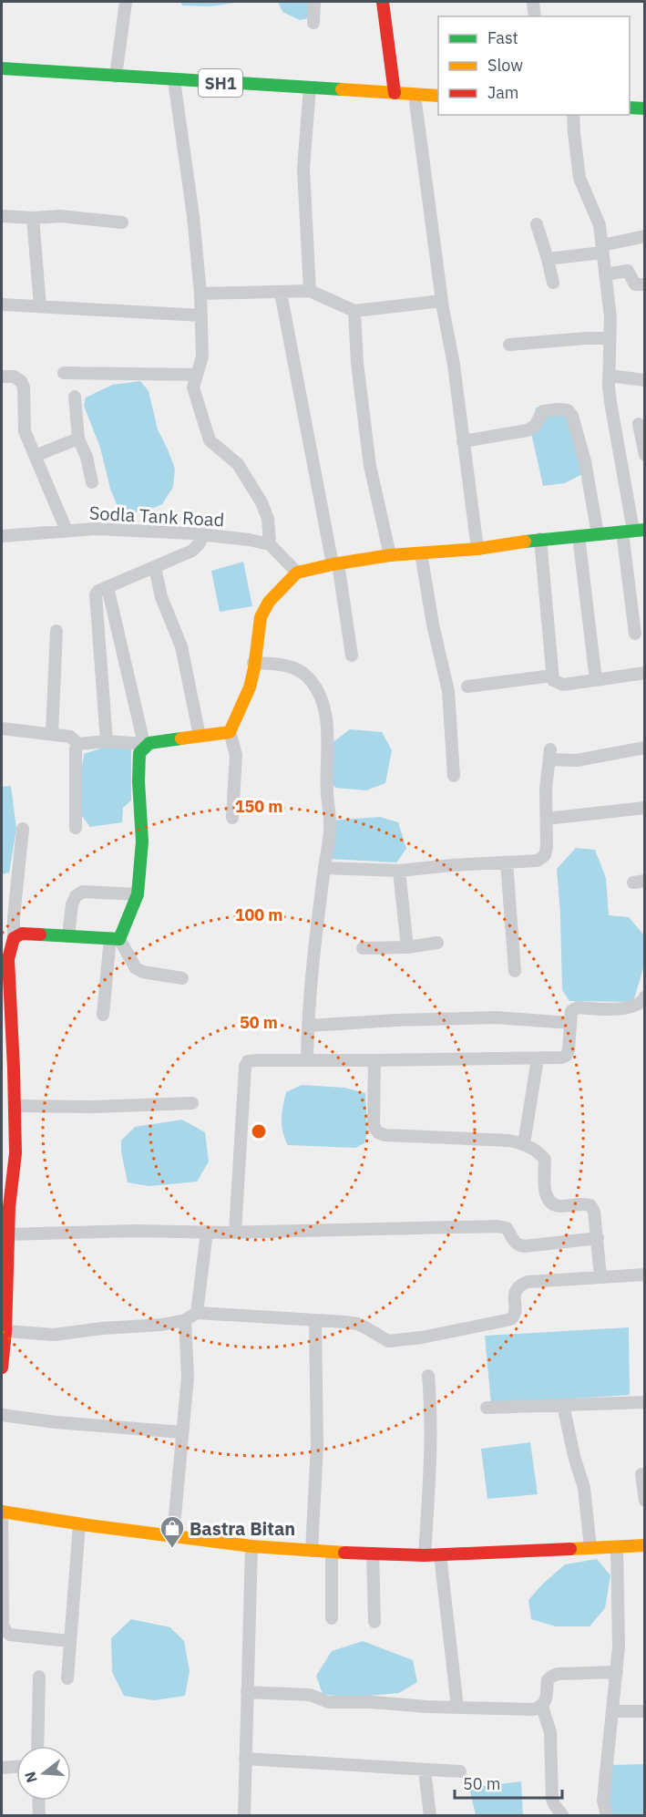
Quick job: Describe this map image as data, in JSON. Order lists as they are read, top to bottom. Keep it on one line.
{"streets":{"street":["SH1","Sodla Tank Road"]},"places":{"shop":["Bastra Bitan"]},"legend":["Fast","Slow","Jam"],"scale_bar":"50 m","north":"left","rings":["150 m","100 m","50 m"]}
